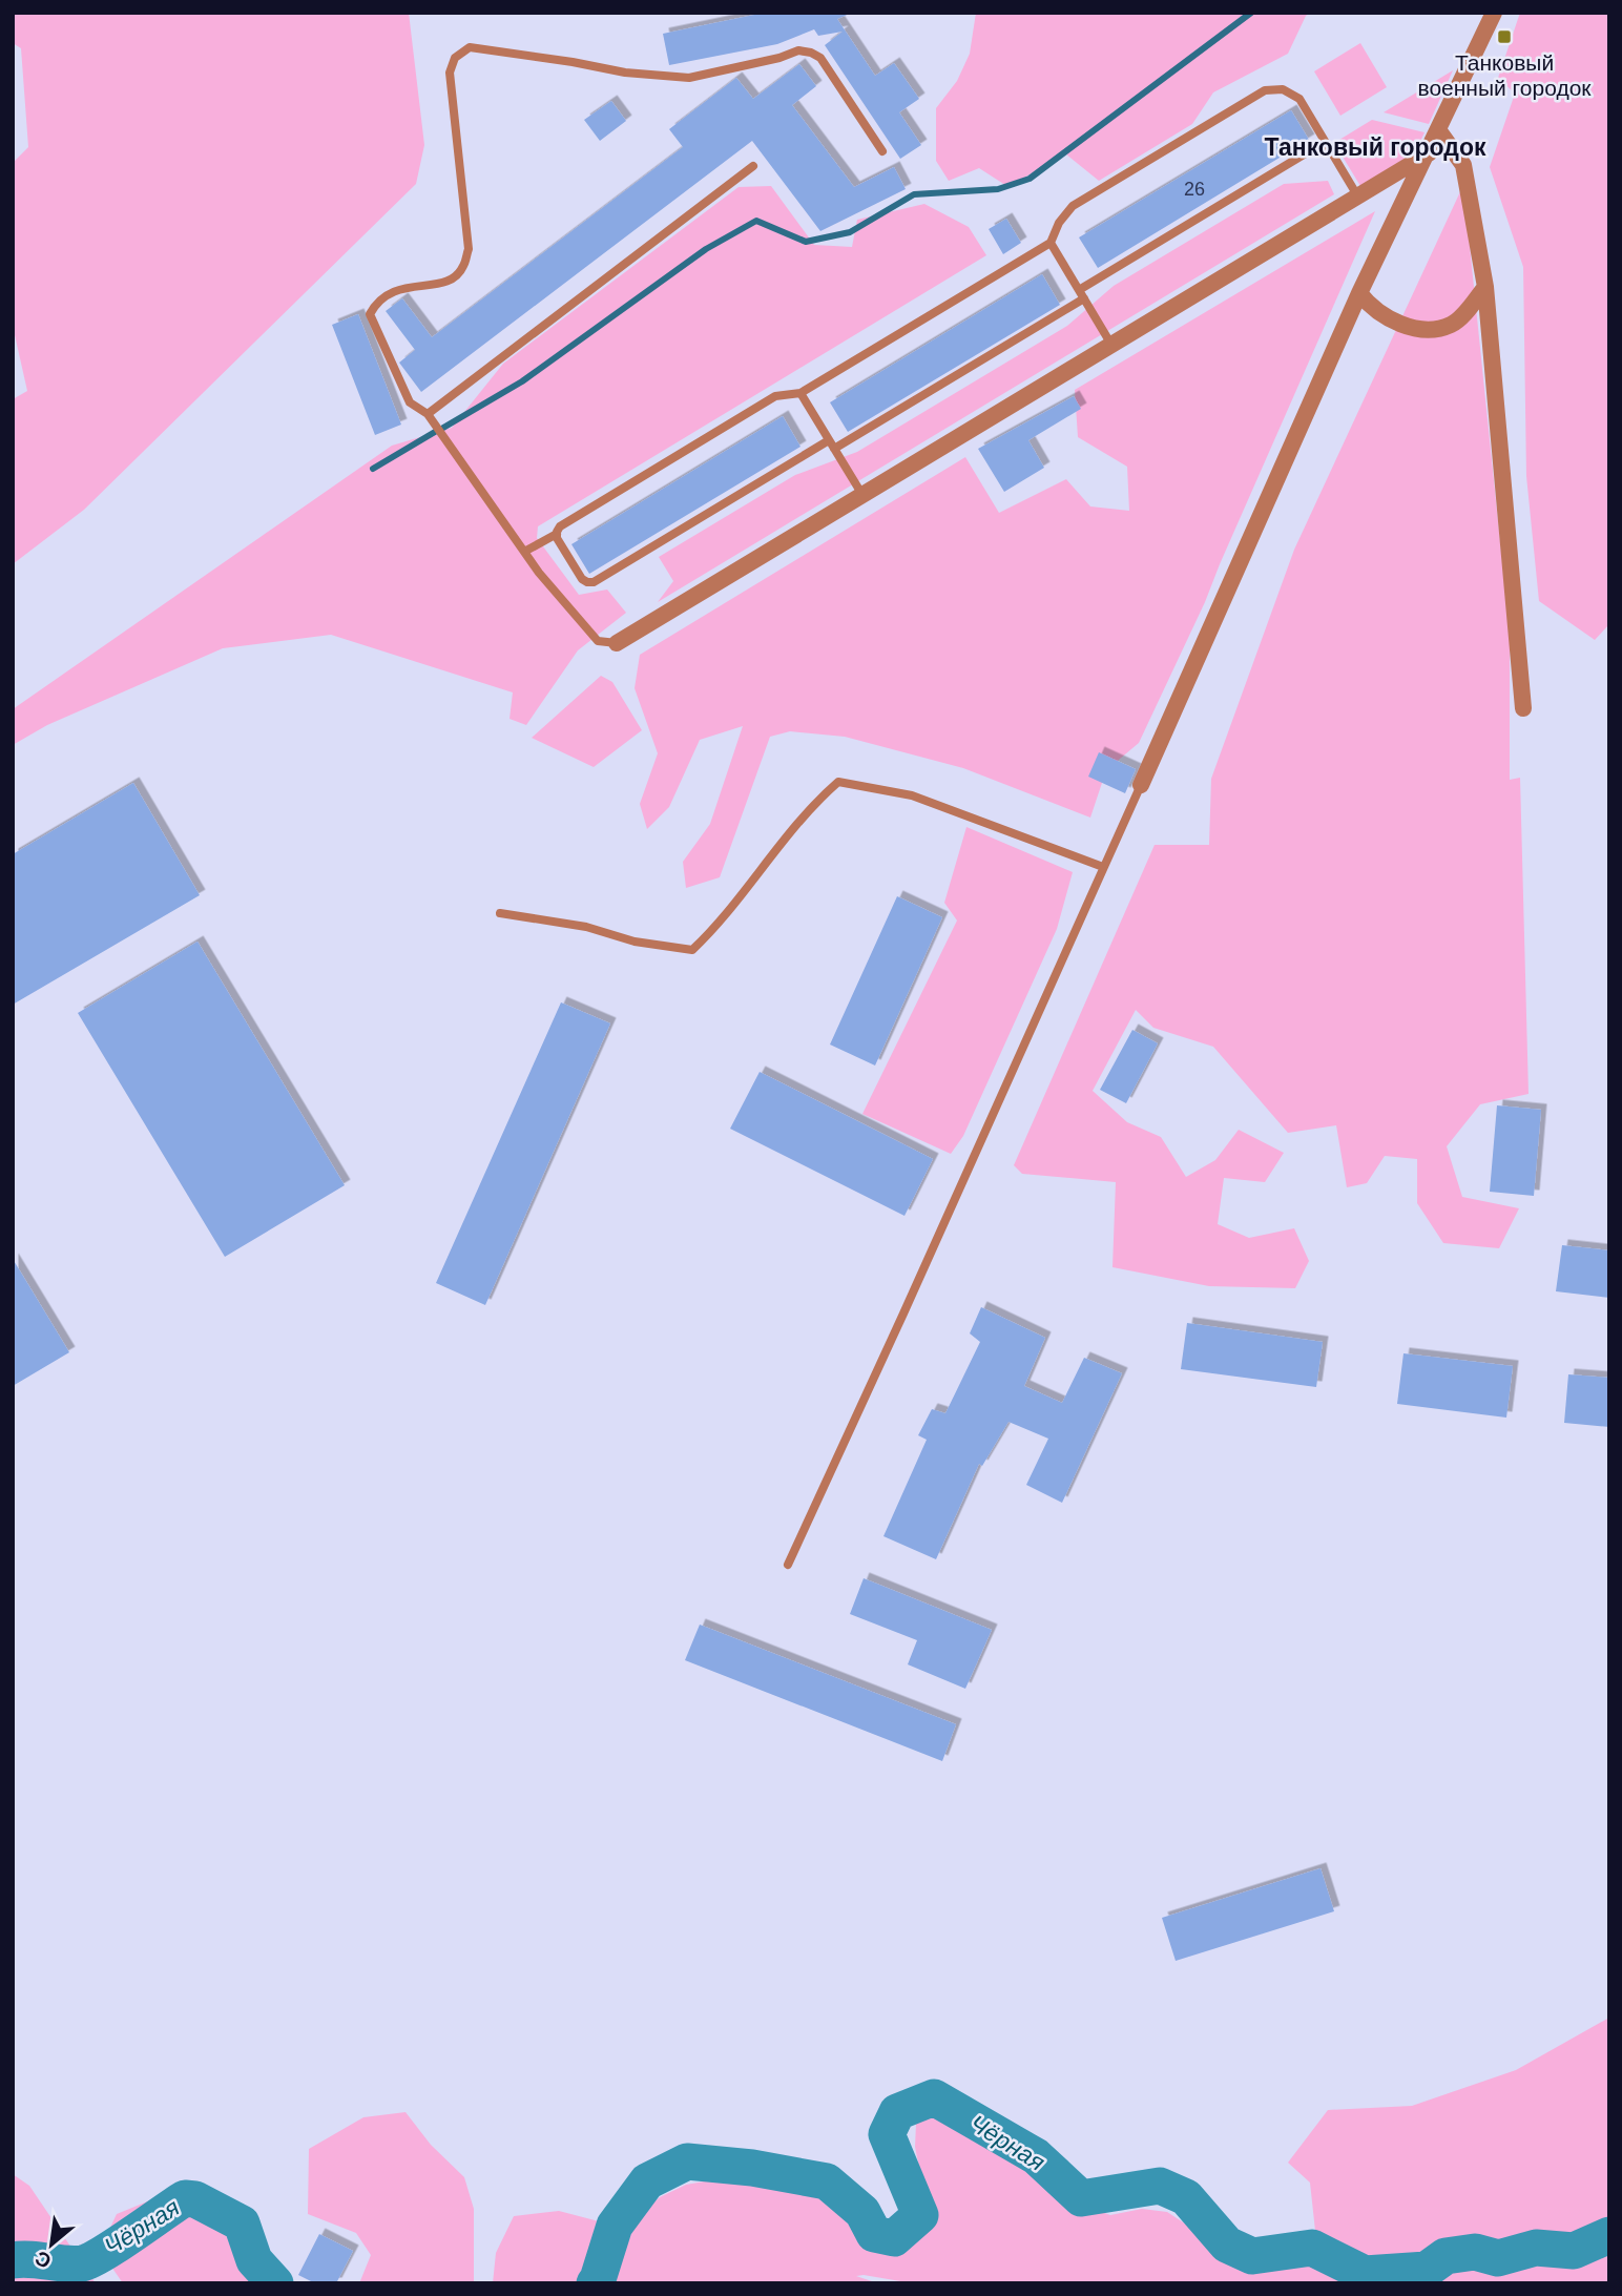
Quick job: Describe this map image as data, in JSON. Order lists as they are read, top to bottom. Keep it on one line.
{"districts":["Танковый городок"],"water":["Чёрная"],"places":{"transit":["Танковый военный городок"]},"house_numbers":["26"],"north":"bottom left"}
